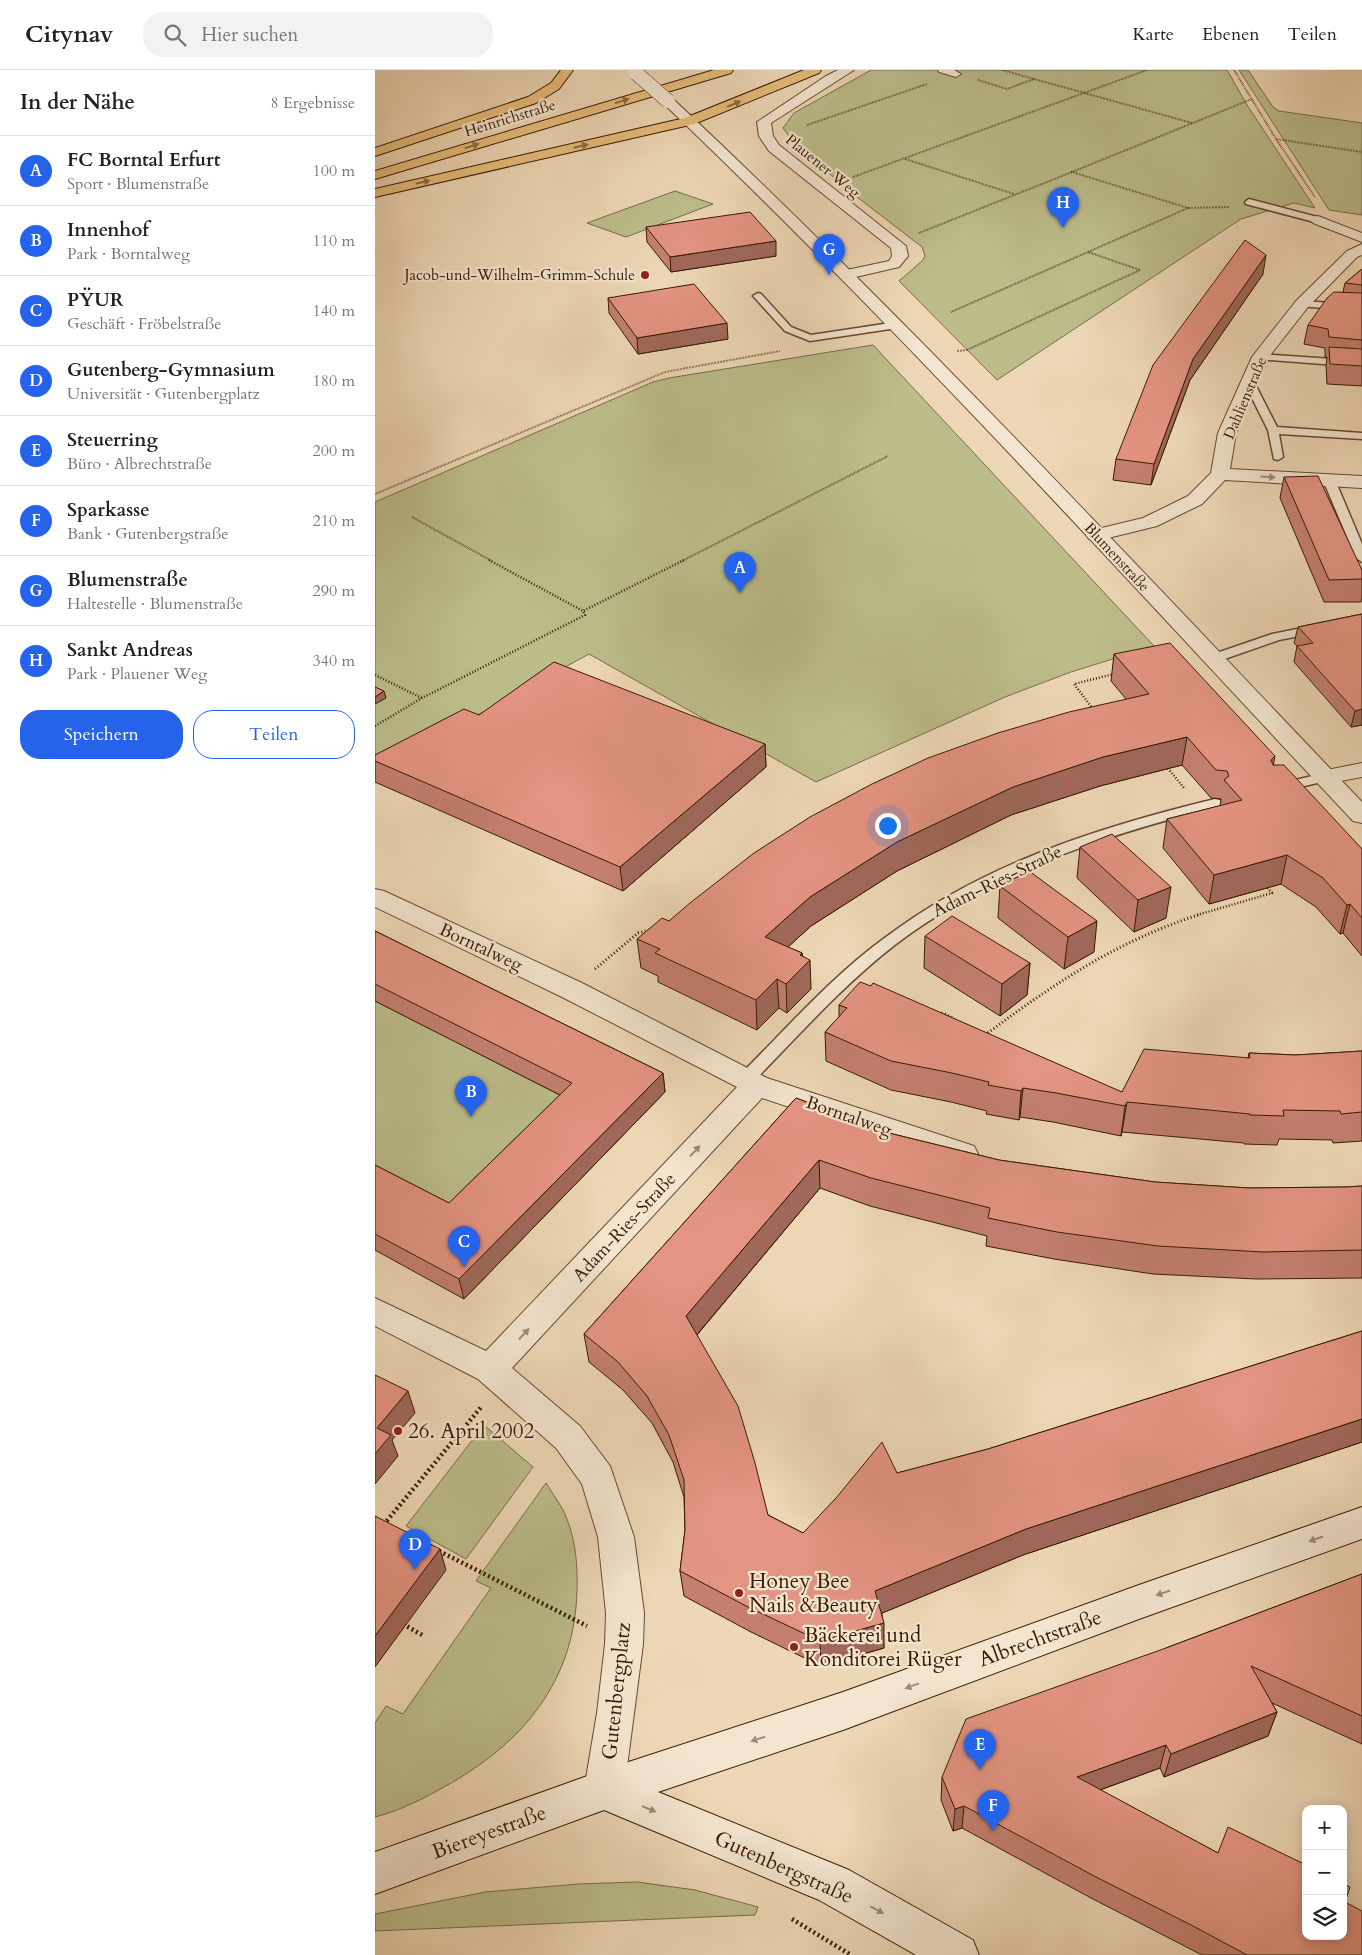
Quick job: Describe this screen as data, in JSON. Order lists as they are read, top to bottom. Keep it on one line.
{"streets":{"highway":["Heinrichstraße"],"street":["Plauener Weg","Dahlienstraße","Blumenstraße","Adam-Ries-Straße","Borntalweg","Albrechtstraße","Gutenbergplatz","Biereyestraße","Gutenbergstraße"]},"crossings":[["Heinrichstraße","Blumenstraße"],["Adam-Ries-Straße","Borntalweg"],["Adam-Ries-Straße","Gutenbergplatz"],["Albrechtstraße","Gutenbergplatz"],["Albrechtstraße","Biereyestraße"],["Albrechtstraße","Gutenbergstraße"],["Gutenbergplatz","Biereyestraße"],["Gutenbergplatz","Gutenbergstraße"],["Biereyestraße","Gutenbergstraße"]],"one_way":["Adam-Ries-Straße","Albrechtstraße","Gutenbergstraße"],"places":["Jacob-und-Wilhelm-Grimm-Schule","26. April 2002","Honey Bee Nails &Beauty","Bäckerei und Konditorei Rüger"],"page":{"header":"Citynav","search":"Hier suchen","nav":["Karte","Ebenen","Teilen"],"heading":["In der Nähe","8 Ergebnisse"],"list":[{"mark":"A","name":"FC Borntal Erfurt","note":"Sport · Blumenstraße","value":"100 m"},{"mark":"B","name":"Innenhof","note":"Park · Borntalweg","value":"110 m"},{"mark":"C","name":"PŸUR","note":"Geschäft · Fröbelstraße","value":"140 m"},{"mark":"D","name":"Gutenberg-Gymnasium","note":"Universität · Gutenbergplatz","value":"180 m"},{"mark":"E","name":"Steuerring","note":"Büro · Albrechtstraße","value":"200 m"},{"mark":"F","name":"Sparkasse","note":"Bank · Gutenbergstraße","value":"210 m"},{"mark":"G","name":"Blumenstraße","note":"Haltestelle · Blumenstraße","value":"290 m"},{"mark":"H","name":"Sankt Andreas","note":"Park · Plauener Weg","value":"340 m"}],"pins":["H","G","A","B","C","D","E","F"],"buttons":["Speichern","Teilen"],"map_buttons":["+","−"]}}
